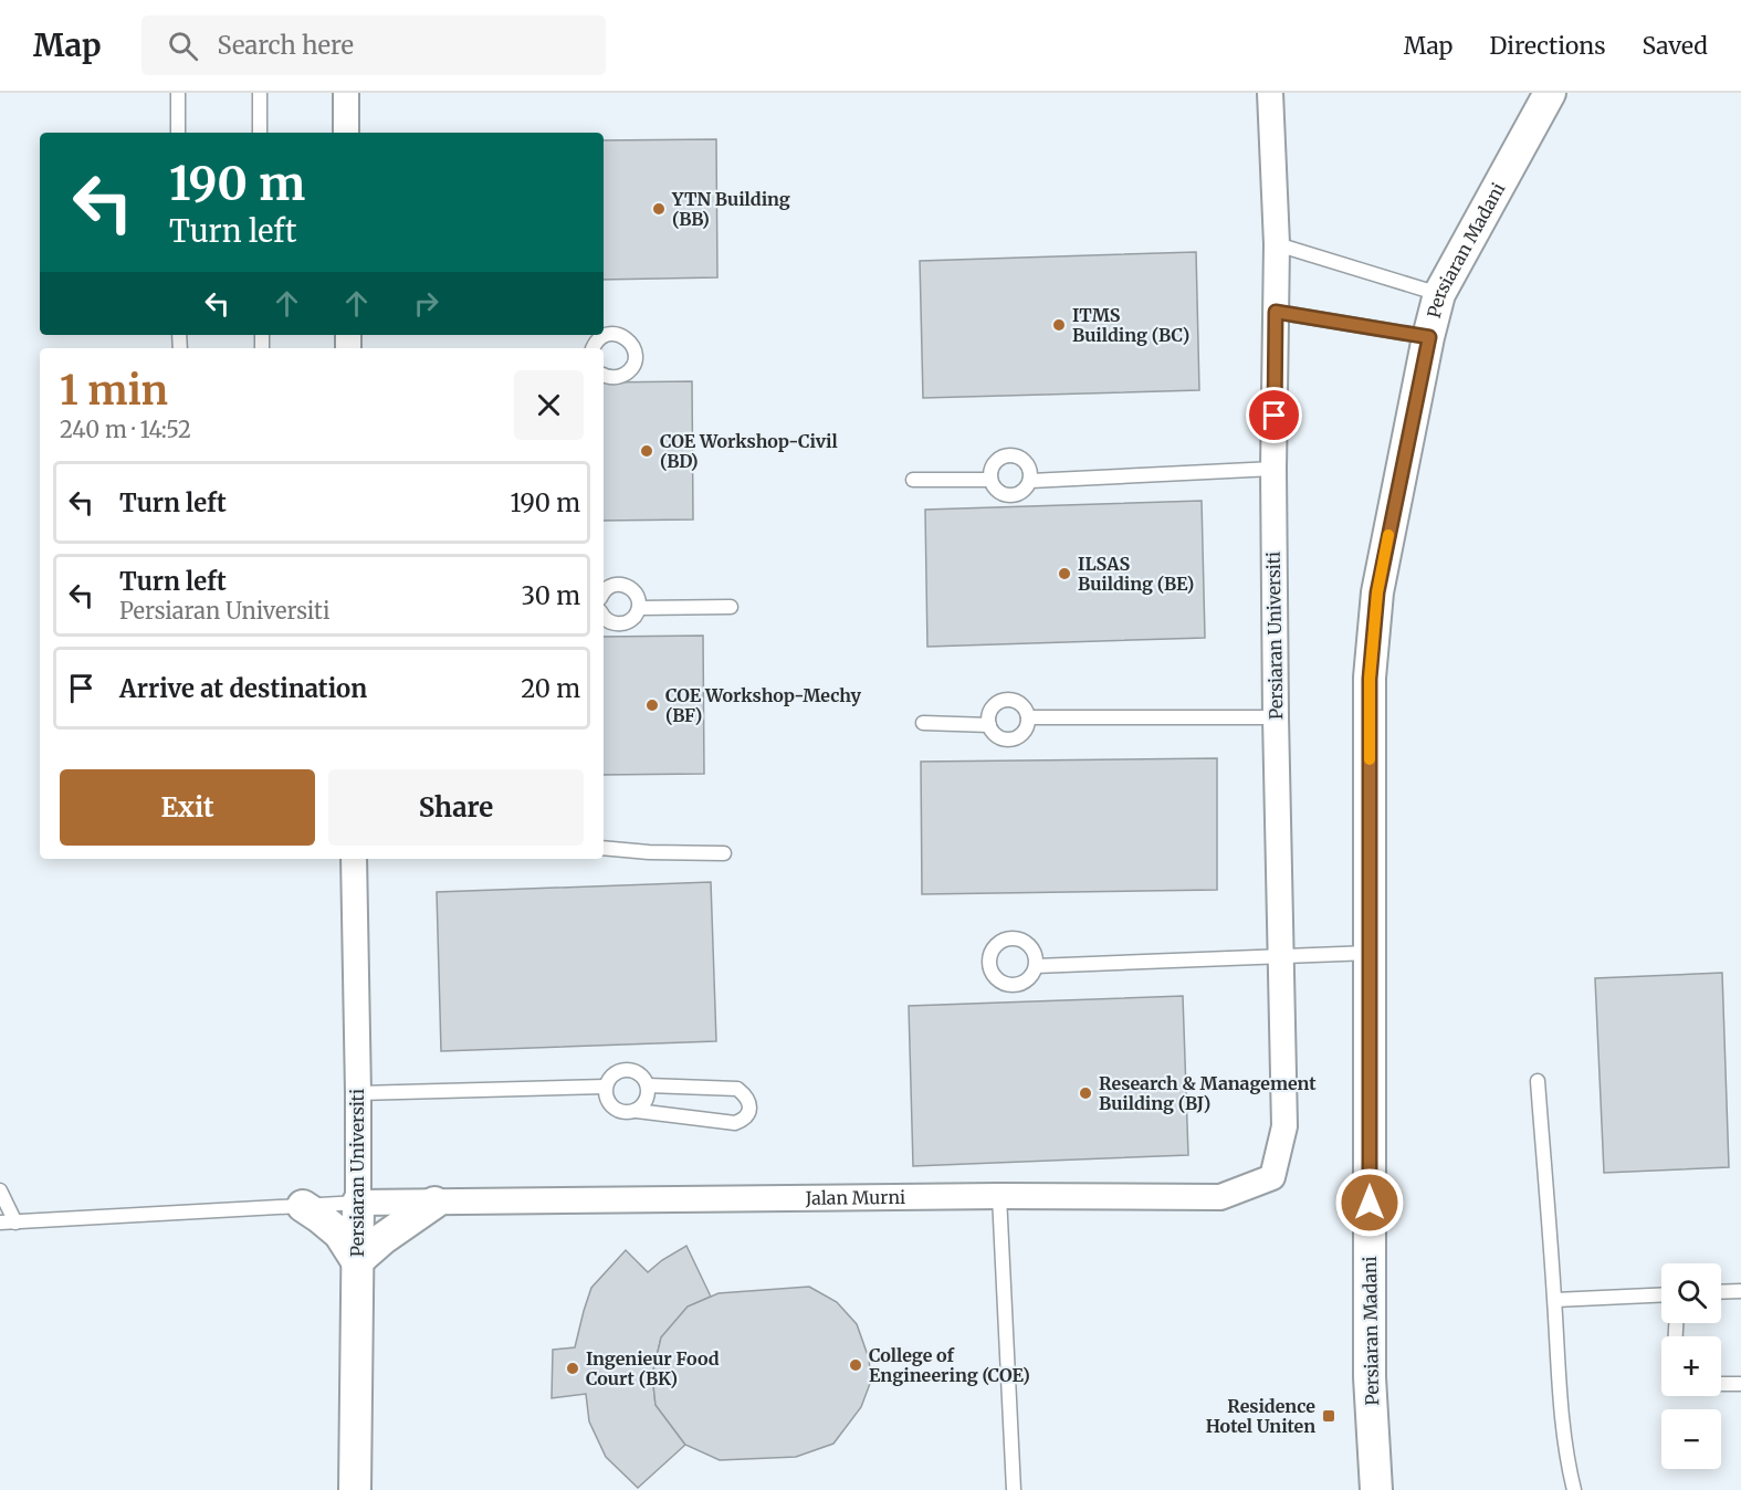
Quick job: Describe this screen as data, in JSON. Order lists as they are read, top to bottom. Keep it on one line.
{"streets":{"street":["Persiaran Madani","Persiaran Universiti","Jalan Murni"]},"crossings":[["Persiaran Universiti","Jalan Murni"]],"places":{"other":["YTN Building (BB)","ITMS Building (BC)","COE Workshop-Civil (BD)","ILSAS Building (BE)","COE Workshop-Mechy (BF)","Research & Management Building (BJ)","College of Engineering (COE)","Ingenieur Food Court (BK)"],"transit":["Residence Hotel Uniten"]},"page":{"header":"Map","search":"Search here","nav":["Map","Directions","Saved"],"turn":["190 m","Turn left"],"heading":["1 min","240 m · 14:52"],"list":[{"name":"Turn left","value":"190 m"},{"name":"Turn left","note":"Persiaran Universiti","value":"30 m"},{"name":"Arrive at destination","value":"20 m"}],"buttons":["Exit","Share"],"map_buttons":["+","−"]}}
